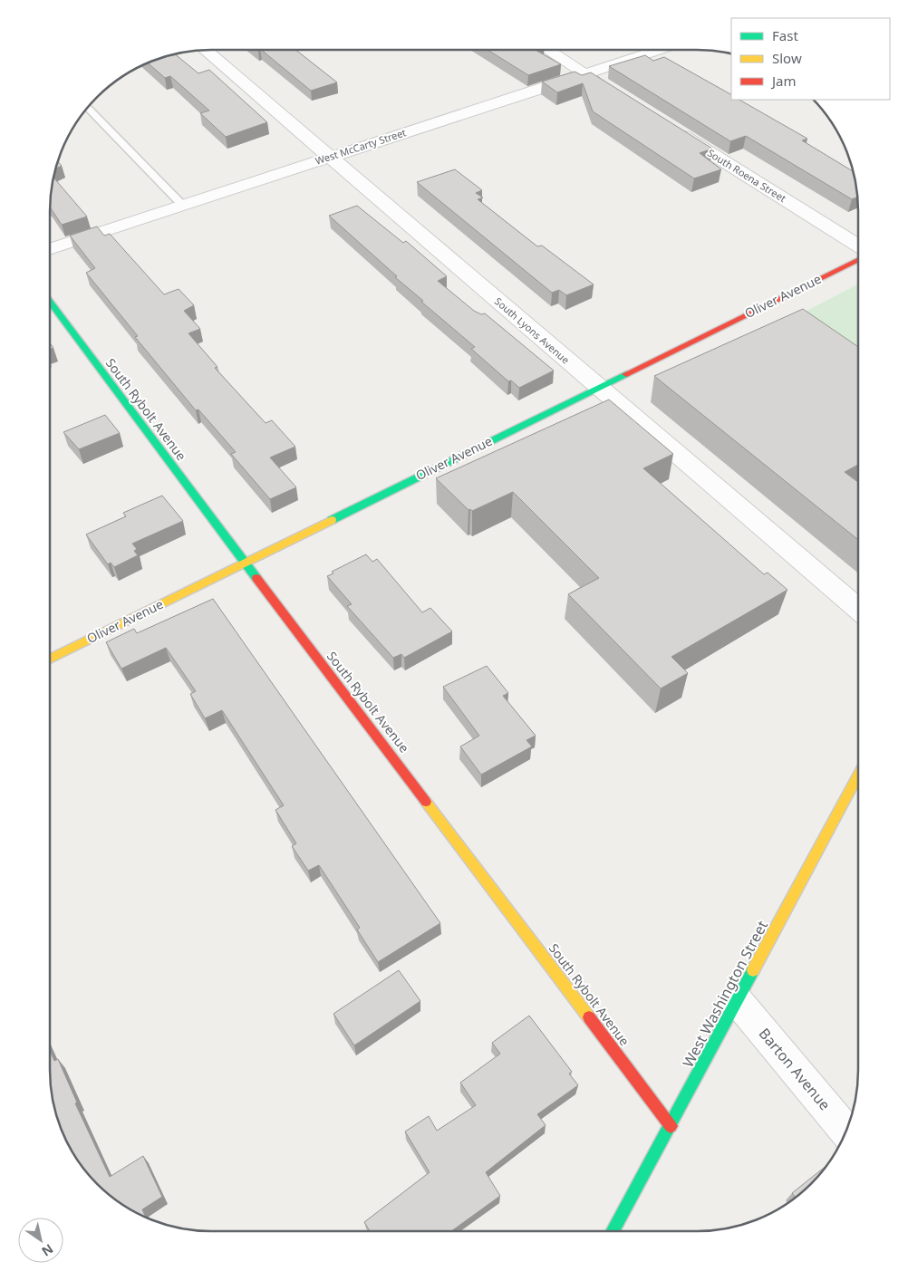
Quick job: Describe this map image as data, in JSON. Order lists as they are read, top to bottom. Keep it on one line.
{"streets":{"street":["West McCarty Street","South Roena Street","Oliver Avenue","South Lyons Avenue","South Rybolt Avenue","West Washington Street","Barton Avenue"]},"crossings":[["West McCarty Street","South Lyons Avenue"],["Oliver Avenue","South Lyons Avenue"],["Oliver Avenue","South Rybolt Avenue"],["South Rybolt Avenue","West Washington Street"],["West Washington Street","Barton Avenue"]],"legend":["Fast","Slow","Jam"],"north":"bottom right"}
